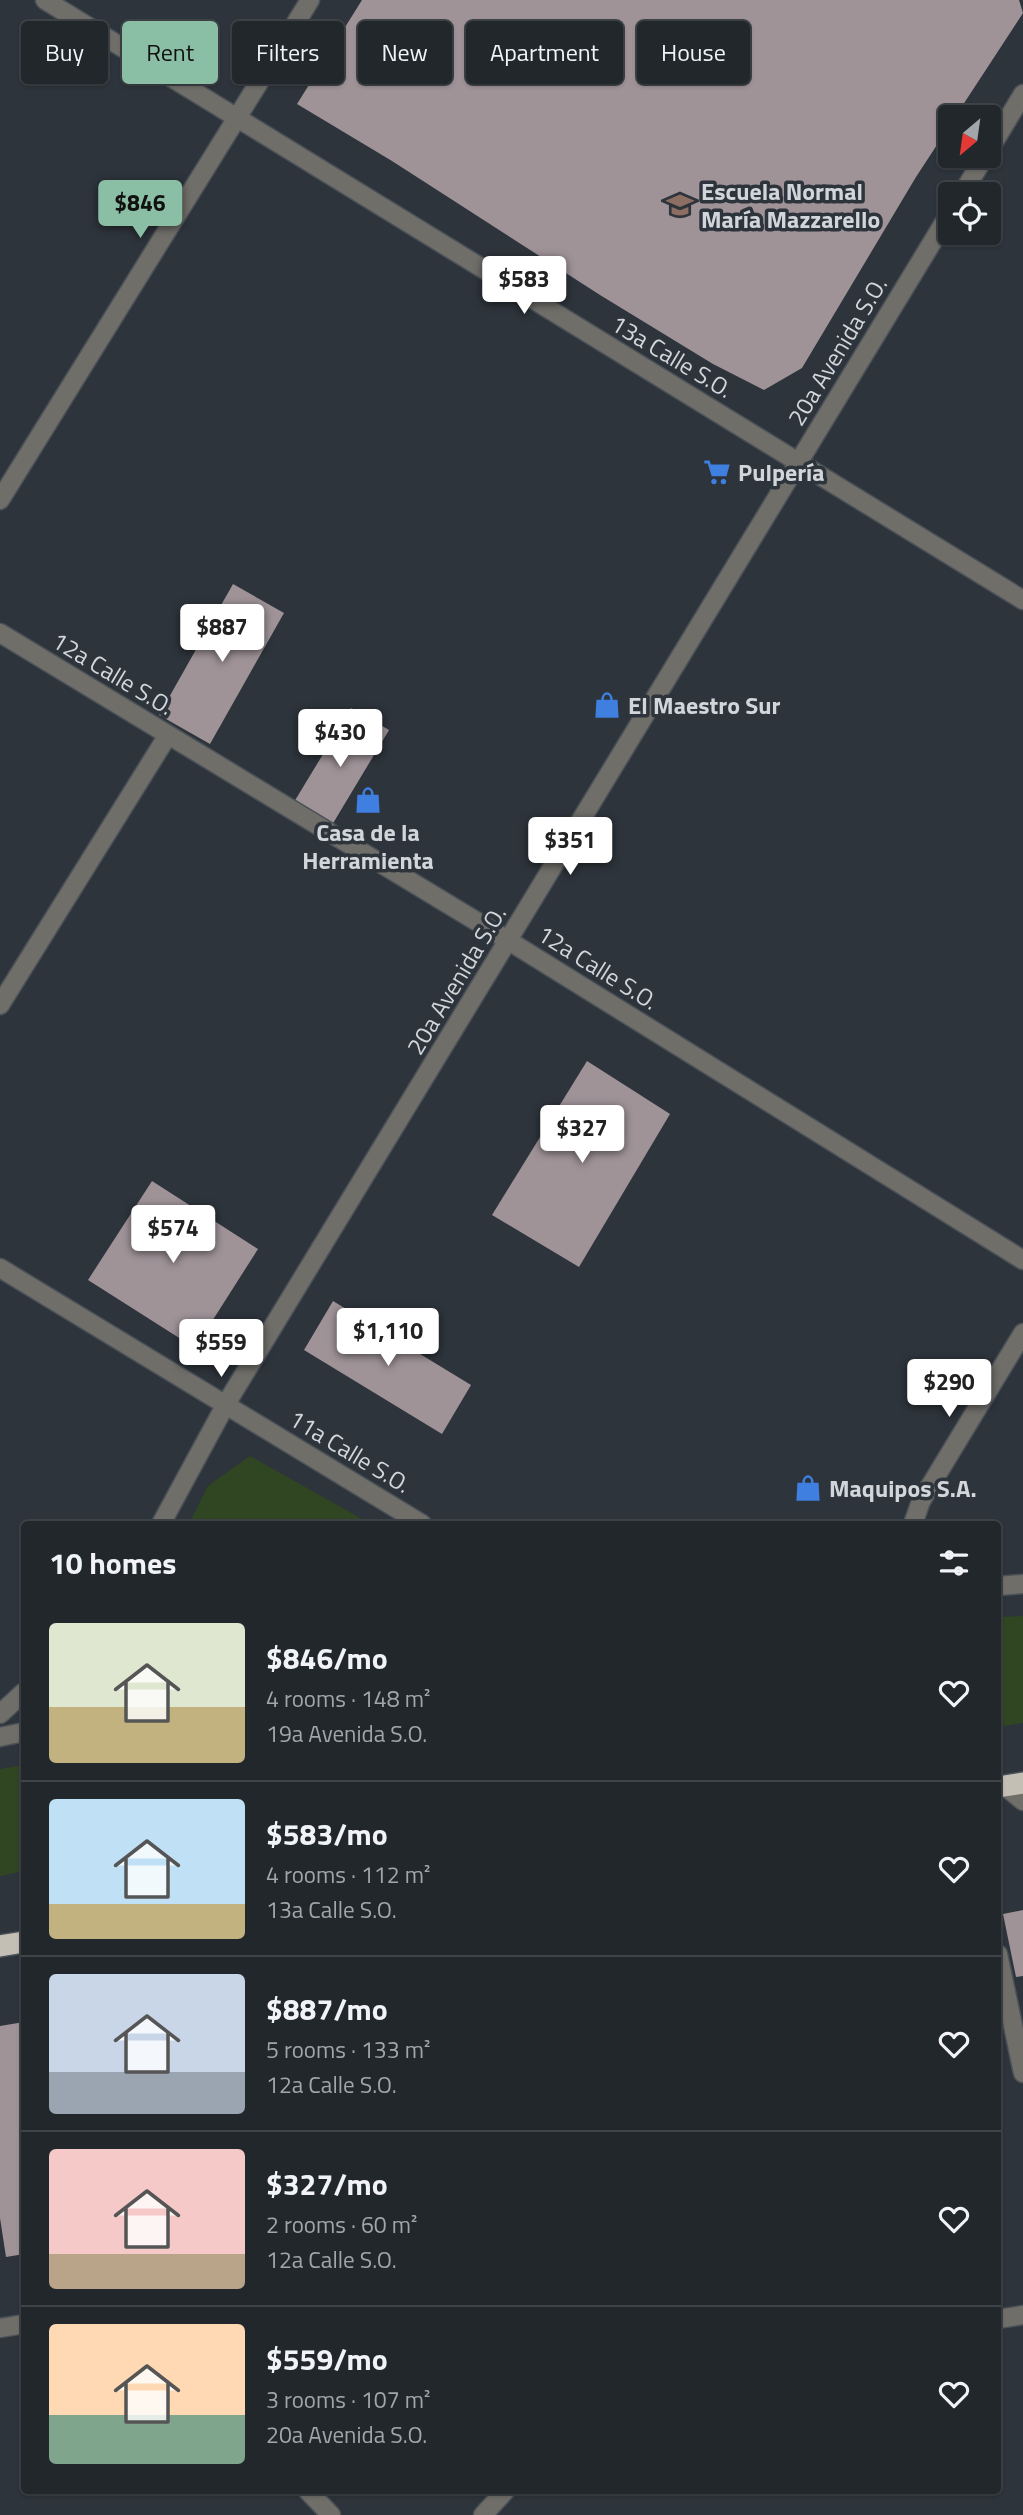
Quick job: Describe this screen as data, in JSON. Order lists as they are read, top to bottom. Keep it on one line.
{"streets":{"street":["20a Avenida S.O.","13a Calle S.O.","12a Calle S.O.","11a Calle S.O."]},"crossings":[["20a Avenida S.O.","13a Calle S.O."],["20a Avenida S.O.","12a Calle S.O."],["20a Avenida S.O.","11a Calle S.O."]],"places":{"school or university":["Escuela Normal María Mazzarello"],"supermarket":["Pulpería"],"shop":["El Maestro Sur","Casa de la Herramienta","Maquipos S.A."]},"north":"bottom left","page":{"chip":["Buy","Rent","Filters","New","Apartment","House"],"price":["$846","$583","$887","$430","$351","$327","$574","$1,110","$559","$290"],"heading":"10 homes","list":[{"name":"$846/mo","note":"4 rooms · 148 m² · 19a Avenida S.O."},{"name":"$583/mo","note":"4 rooms · 112 m² · 13a Calle S.O."},{"name":"$887/mo","note":"5 rooms · 133 m² · 12a Calle S.O."},{"name":"$327/mo","note":"2 rooms · 60 m² · 12a Calle S.O."},{"name":"$559/mo","note":"3 rooms · 107 m² · 20a Avenida S.O."}]}}
